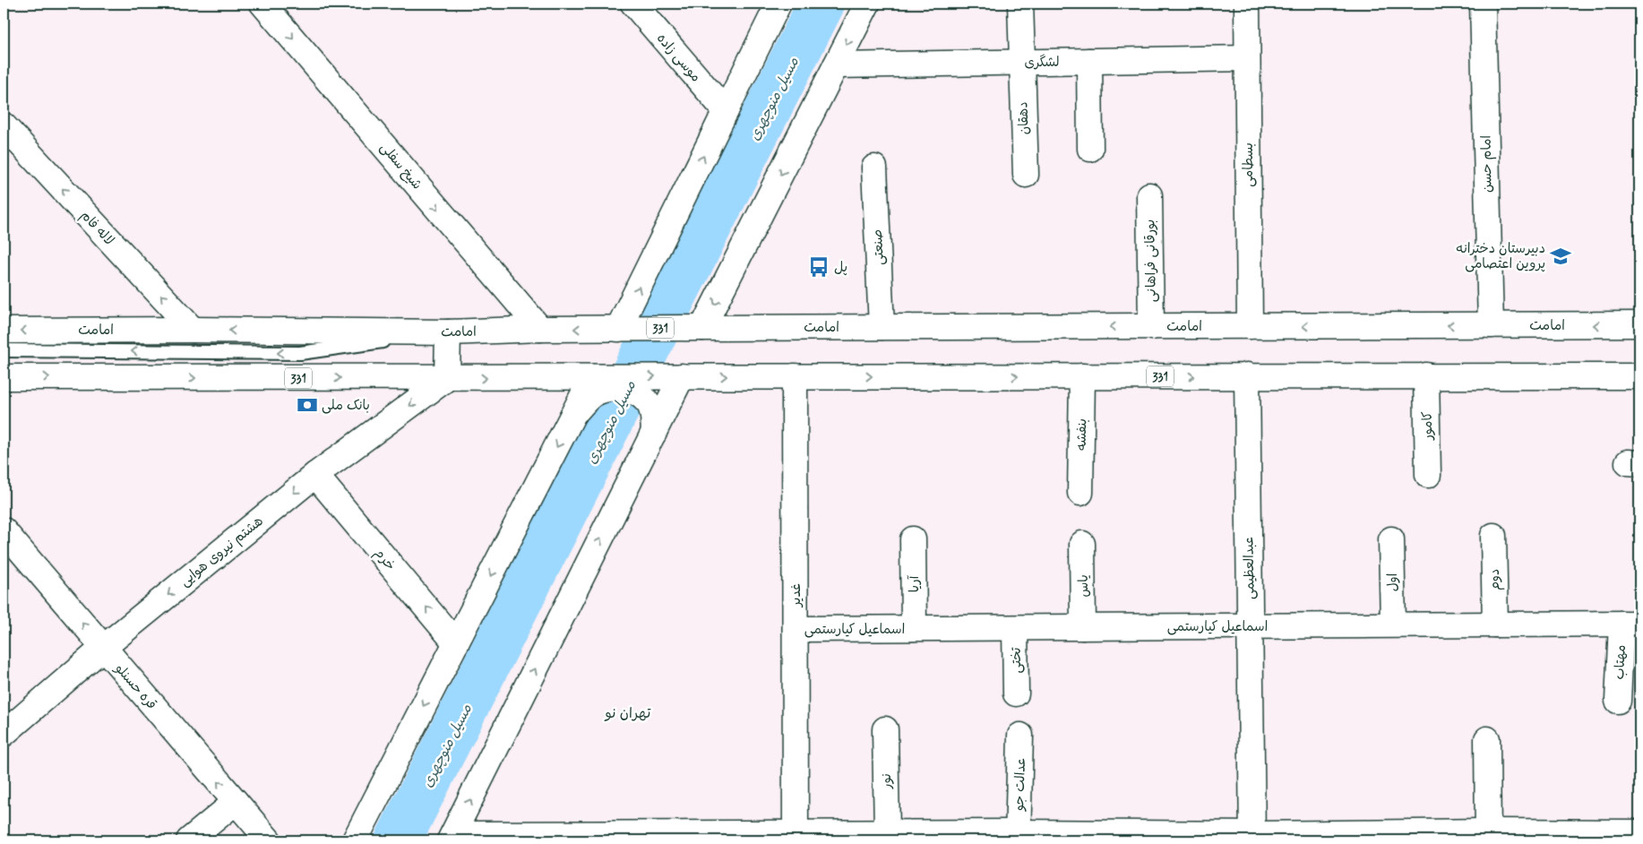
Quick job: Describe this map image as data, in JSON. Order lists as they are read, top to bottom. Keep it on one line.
{"streets":{"street":["موسی زاده","لشگری","دهقان","امام حسن","بسطامی","شیخ سفلی","لاله فام","صنعتی","بورقانی فراهانی","امامت","331","کامور","بنفشه","هشتم نیروی هوایی","خرم","عبدالعظیمی","دوم","اول","آریا","یاس","غدیر","اسماعیل کیارستمی","تختی","مهتاب","قره حسنلو","نور","عدالت جو"]},"crossings":[["لشگری","دهقان"],["لشگری","بسطامی"],["امام حسن","امامت"],["بسطامی","امامت"],["شیخ سفلی","امامت"],["لاله فام","امامت"],["صنعتی","امامت"],["بورقانی فراهانی","امامت"],["331","کامور"],["331","بنفشه"],["331","هشتم نیروی هوایی"],["331","عبدالعظیمی"],["331","غدیر"],["هشتم نیروی هوایی","خرم"],["هشتم نیروی هوایی","قره حسنلو"],["عبدالعظیمی","اسماعیل کیارستمی"],["دوم","اسماعیل کیارستمی"],["اول","اسماعیل کیارستمی"],["آریا","اسماعیل کیارستمی"],["یاس","اسماعیل کیارستمی"],["غدیر","اسماعیل کیارستمی"],["اسماعیل کیارستمی","تختی"],["اسماعیل کیارستمی","مهتاب"]],"one_way":["شیخ سفلی","لاله فام","خرم","قره حسنلو"],"districts":["تهران نو"],"water":["مسیل منوچهری"],"places":{"school or university":["دبیرستان دخترانه پروین اعتصامی"],"bus stop":["پل"],"bank":["بانک ملی"]}}
